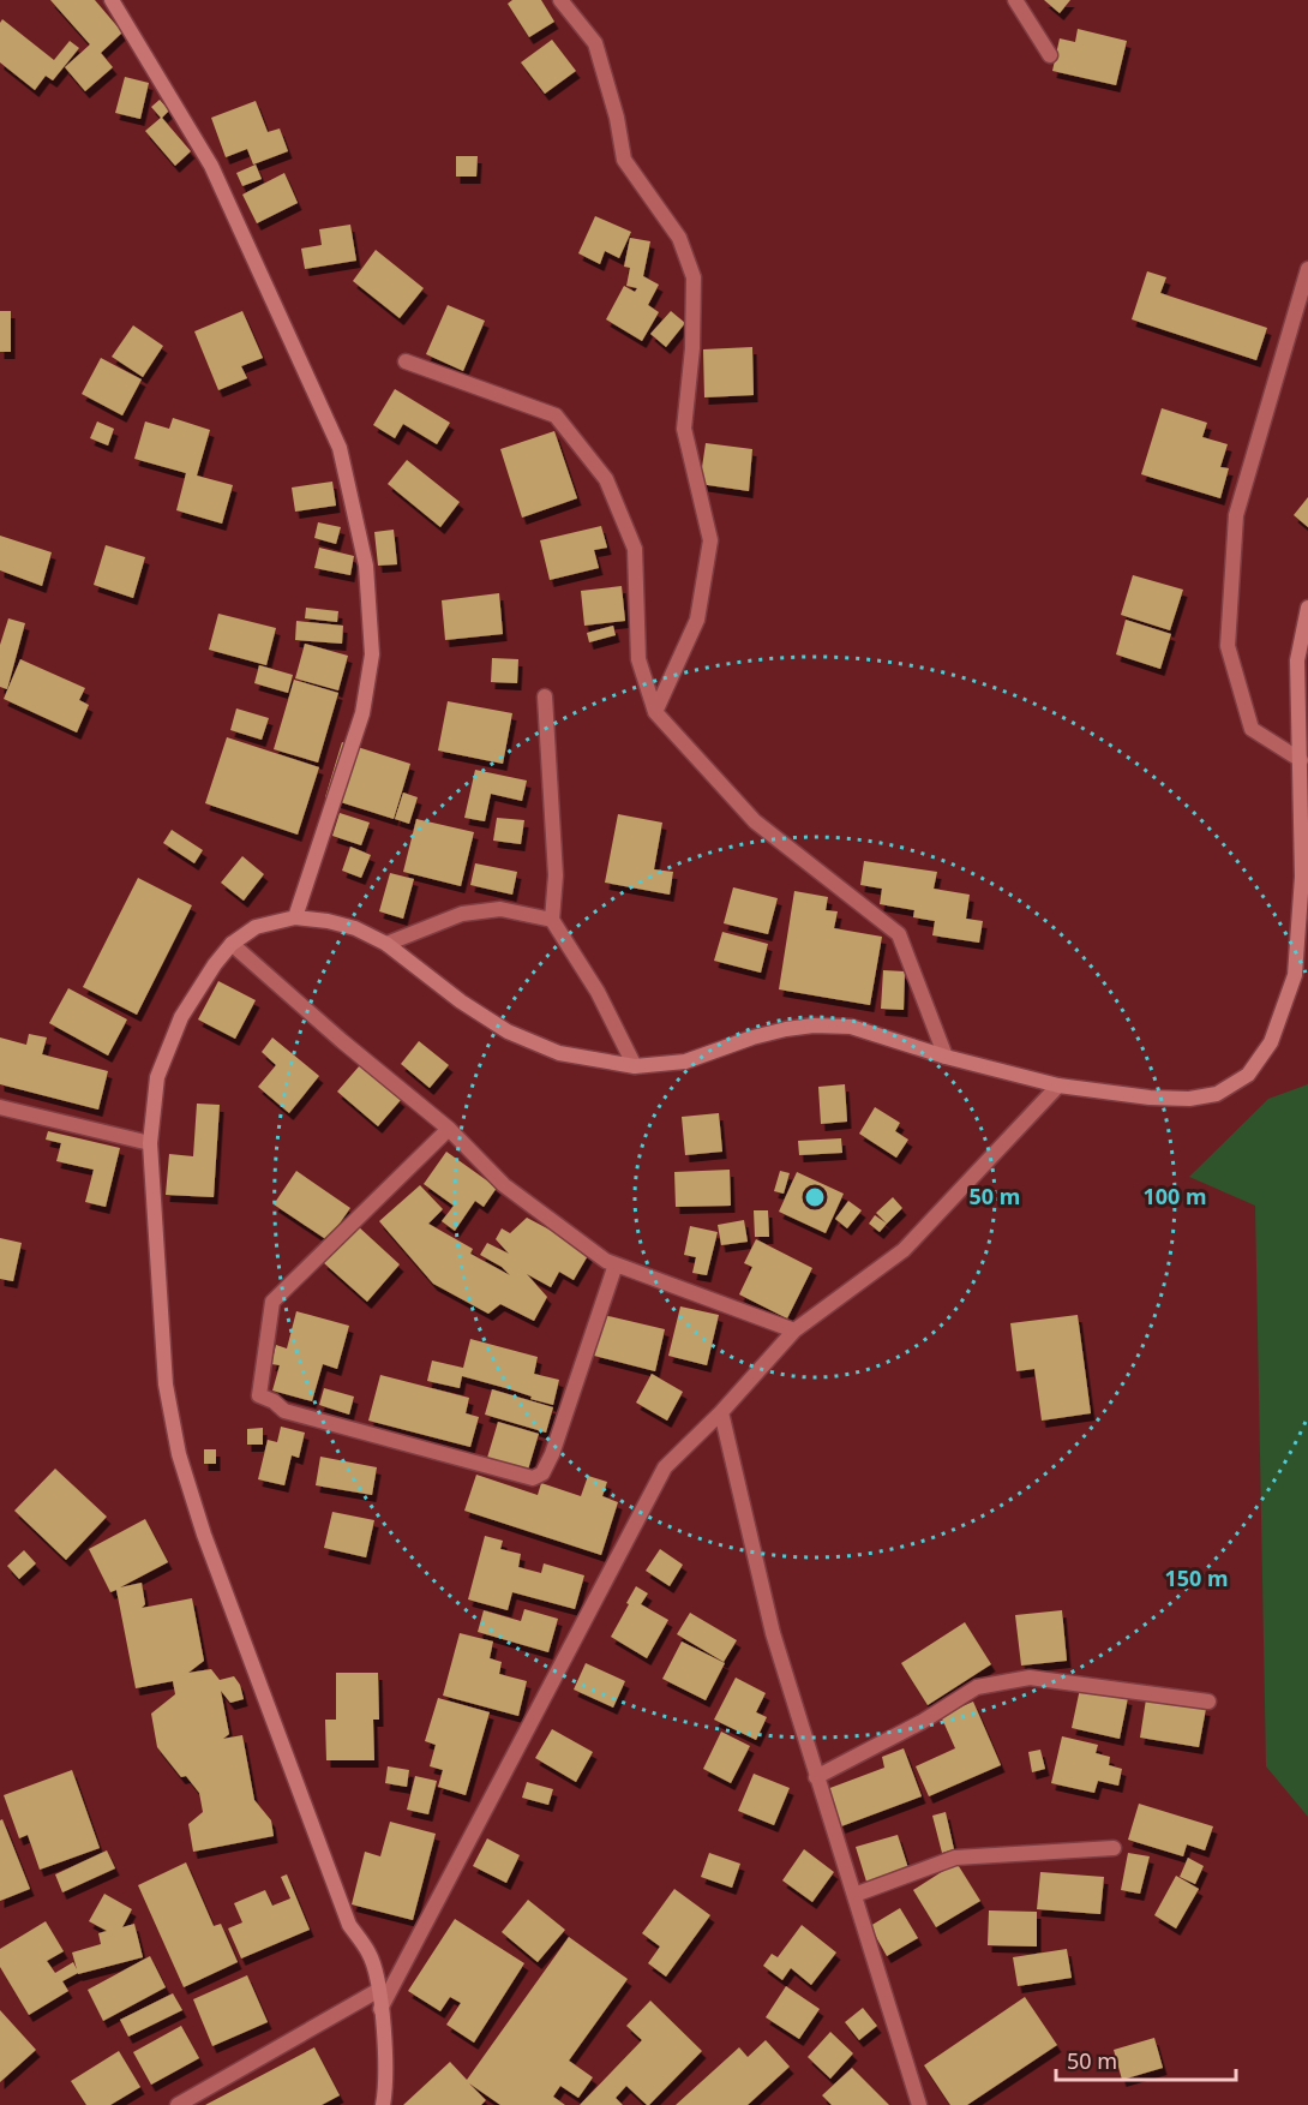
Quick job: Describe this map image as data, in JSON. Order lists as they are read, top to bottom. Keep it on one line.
{"scale_bar":"50 m","rings":["50 m","100 m","150 m"]}
